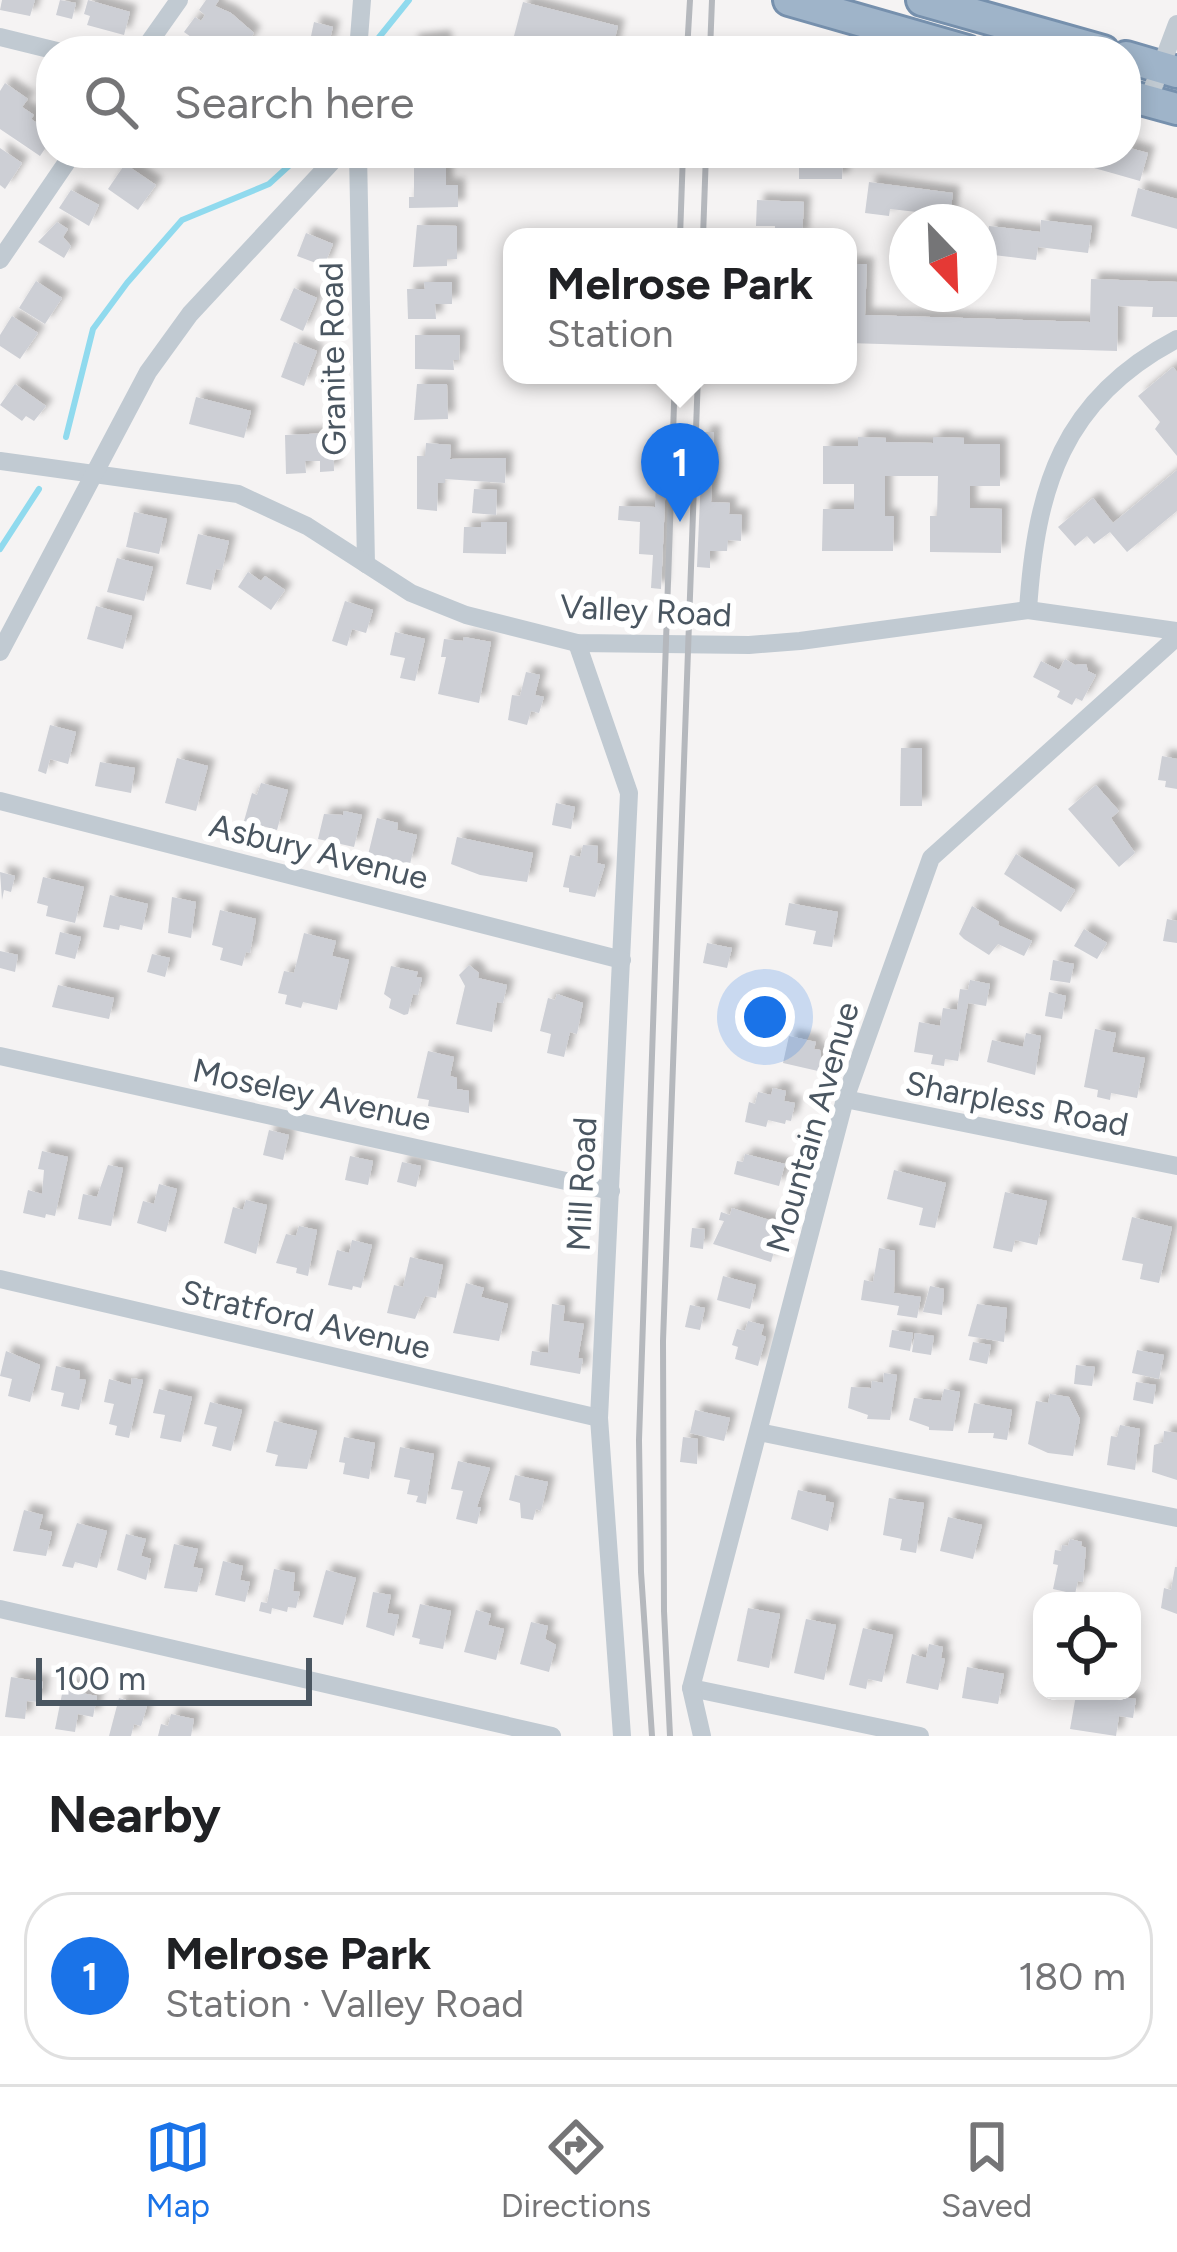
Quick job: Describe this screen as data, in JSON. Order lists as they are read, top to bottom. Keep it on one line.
{"streets":{"street":["Granite Road","Valley Road","Asbury Avenue","Moseley Avenue","Sharpless Road","Mountain Avenue","Mill Road","Stratford Avenue"]},"crossings":[["Granite Road","Valley Road"],["Valley Road","Mountain Avenue"],["Valley Road","Mill Road"],["Asbury Avenue","Mill Road"],["Moseley Avenue","Mill Road"],["Sharpless Road","Mountain Avenue"],["Mill Road","Stratford Avenue"]],"scale_bar":"100 m","north":"bottom right","page":{"search":"Search here","popup":["Melrose Park","Station"],"pins":"1","scale":"100 m","heading":"Nearby","list":[{"mark":"1","name":"Melrose Park","note":"Station · Valley Road","value":"180 m"}],"nav":["Map","Directions","Saved"]}}
